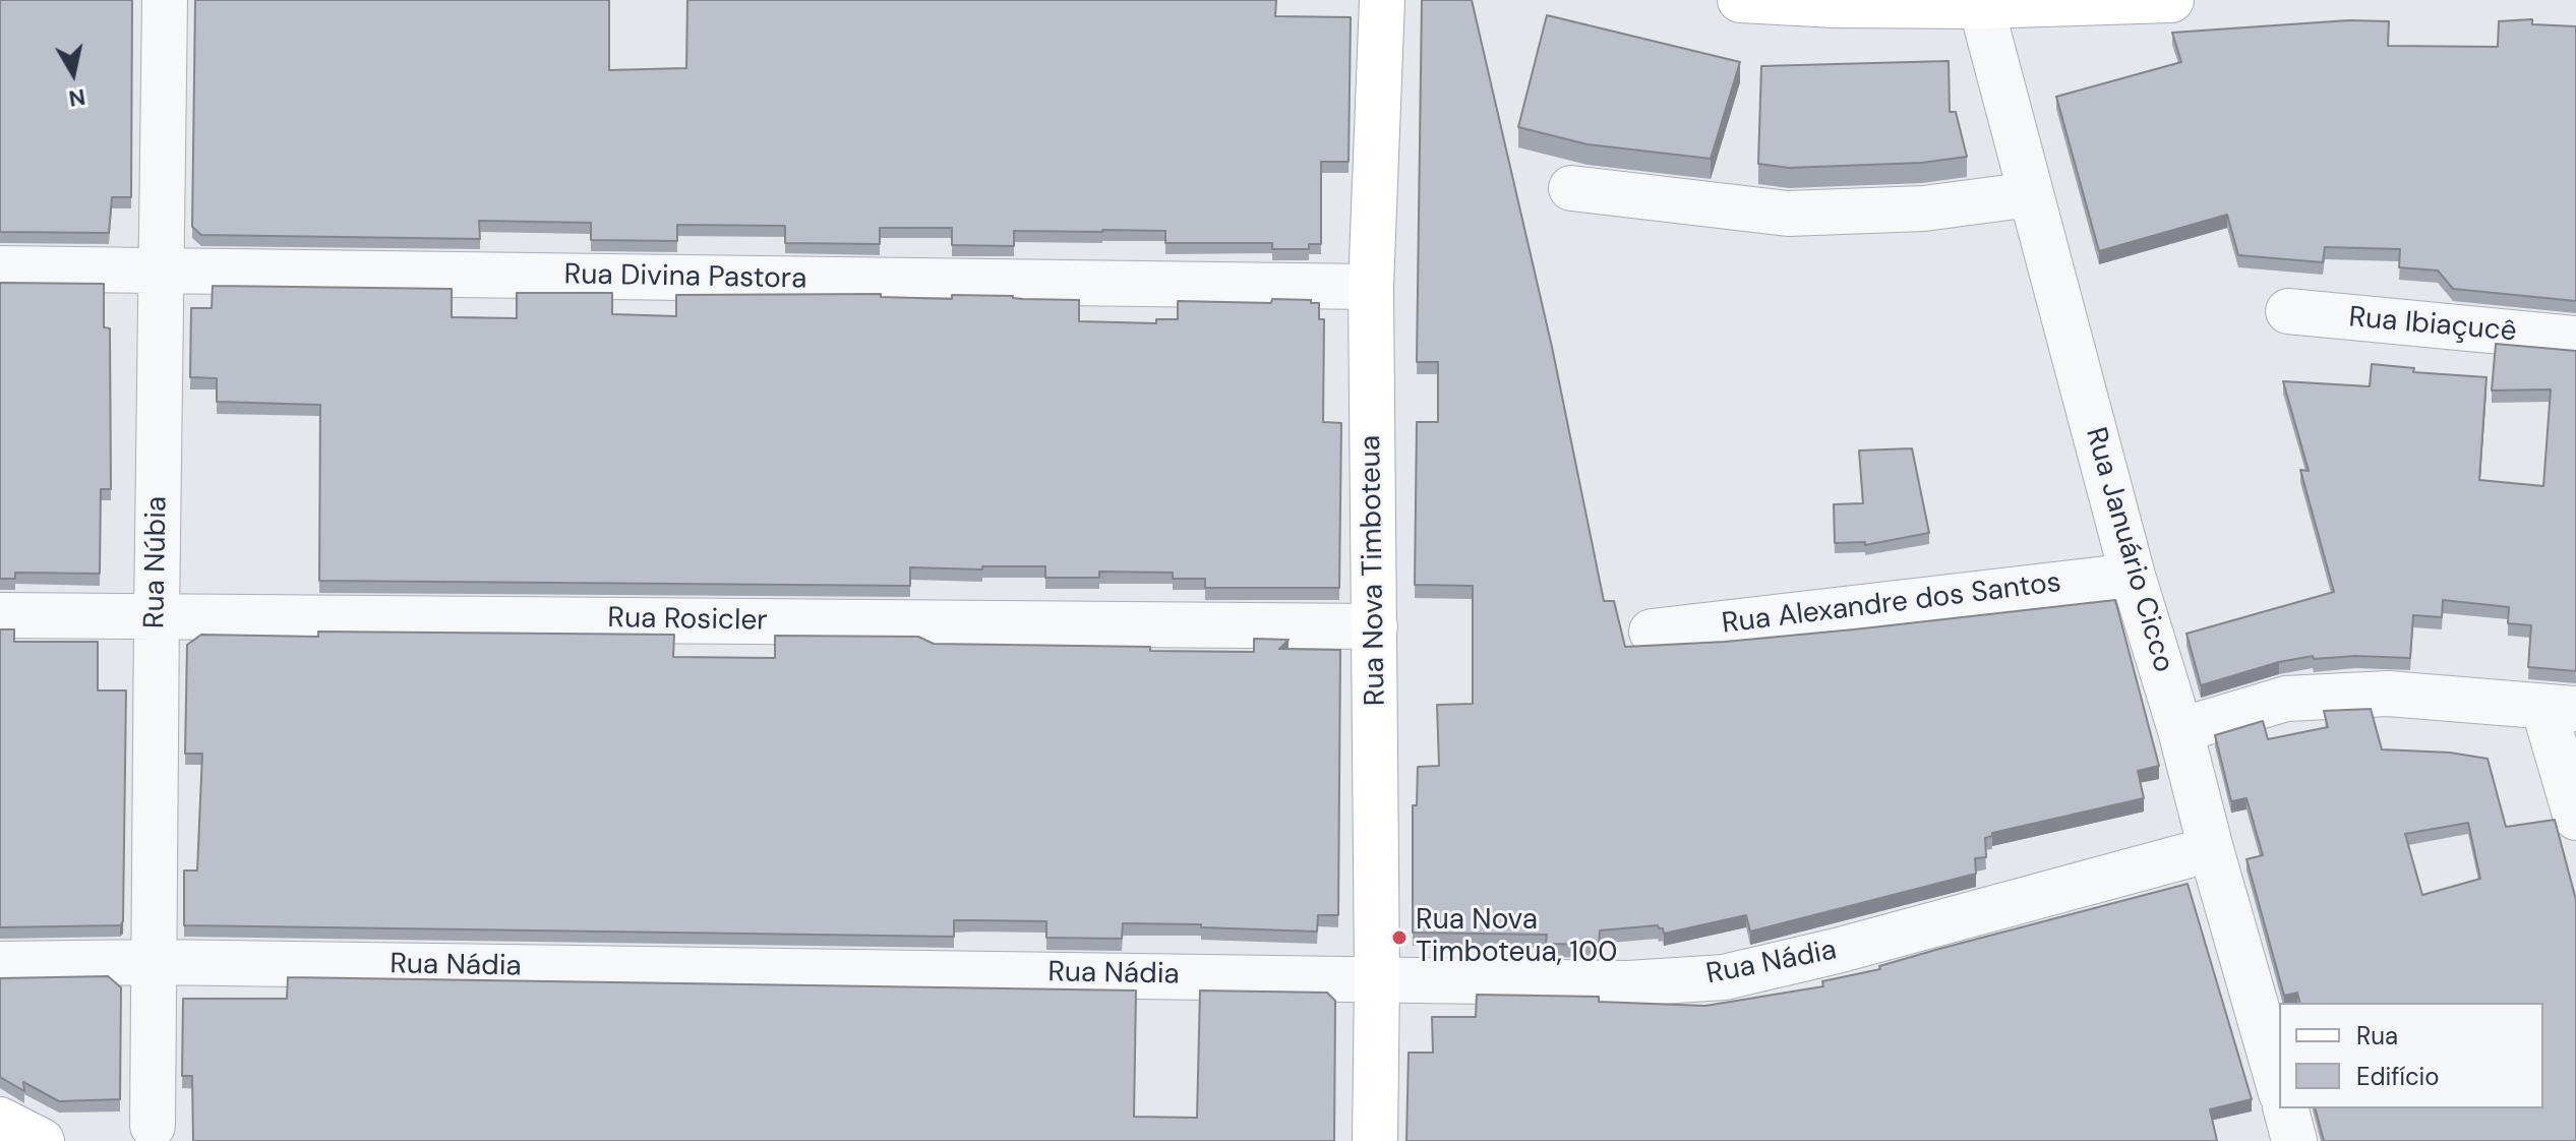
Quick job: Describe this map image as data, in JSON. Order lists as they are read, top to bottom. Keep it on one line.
{"streets":{"main road":["Rua Nova Timboteua"],"street":["Rua Divina Pastora","Rua Ibiaçucê","Rua Januário Cicco","Rua Núbia","Rua Alexandre dos Santos","Rua Rosicler","Rua Nádia"]},"crossings":[["Rua Divina Pastora","Rua Núbia"],["Rua Divina Pastora","Rua Nova Timboteua"],["Rua Januário Cicco","Rua Alexandre dos Santos"],["Rua Januário Cicco","Rua Nádia"],["Rua Núbia","Rua Rosicler"],["Rua Núbia","Rua Nádia"],["Rua Nova Timboteua","Rua Rosicler"],["Rua Nova Timboteua","Rua Nádia"]],"places":["Rua Nova Timboteua, 100"],"legend":["Rua","Edifício"],"north":"bottom"}
